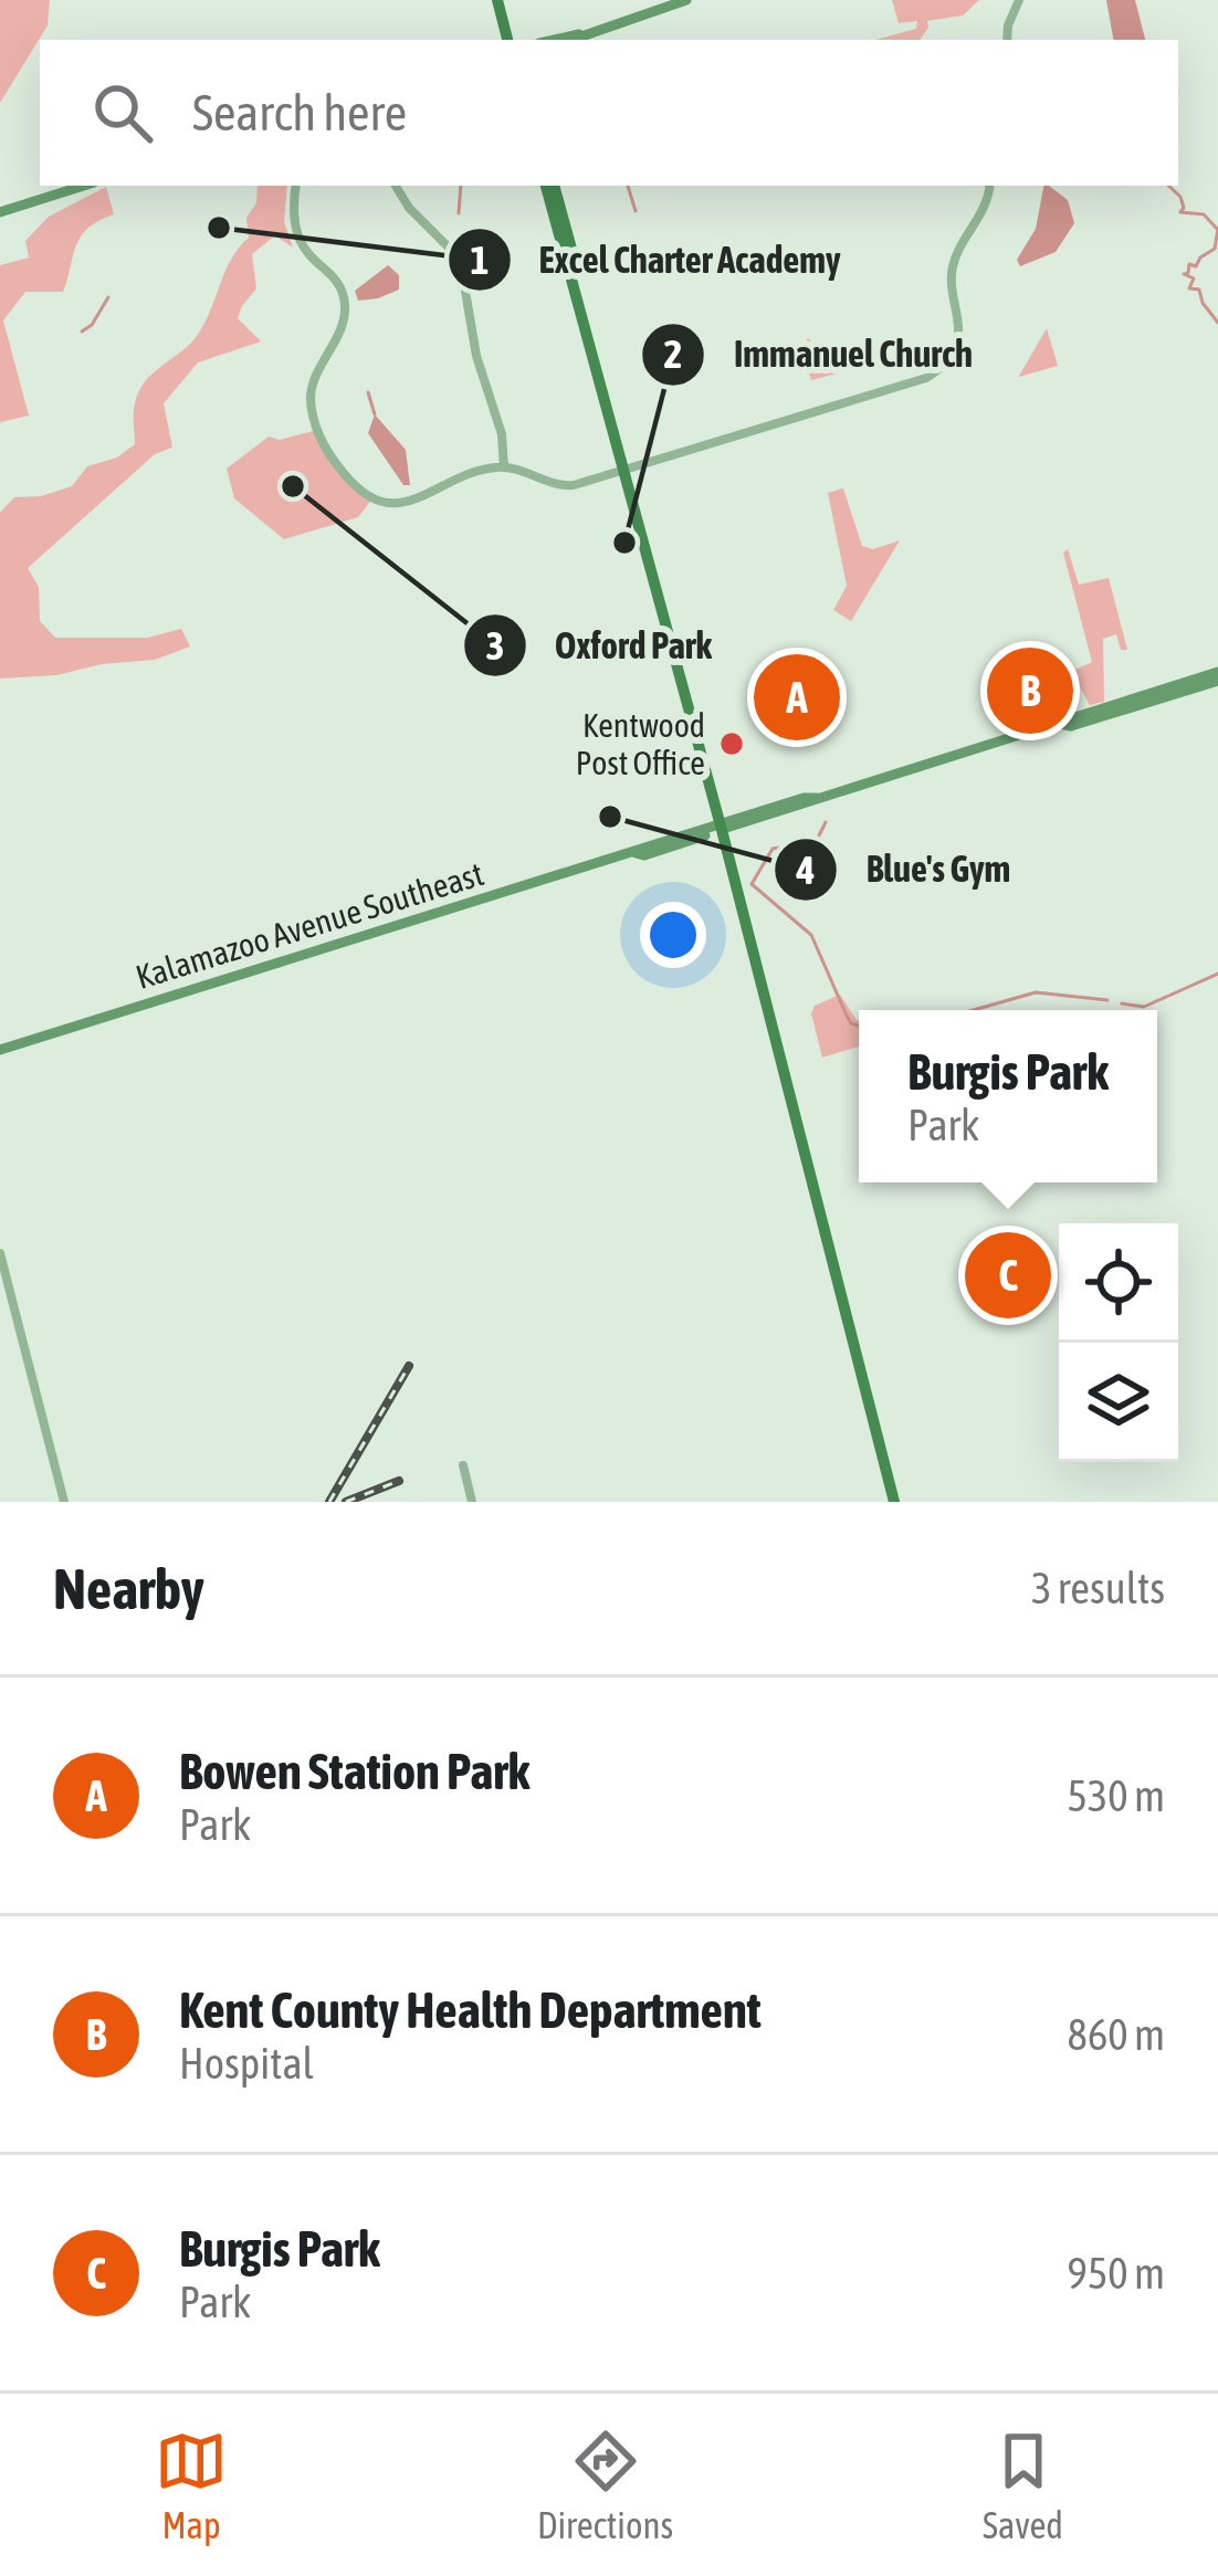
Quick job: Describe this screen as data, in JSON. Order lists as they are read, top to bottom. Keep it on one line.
{"streets":{"main road":["Kalamazoo Avenue Southeast"]},"places":["Excel Charter Academy","Oxford Park","Immanuel Church","Kentwood Post Office","Blue's Gym"],"page":{"search":"Search here","pins":["B","A","C"],"popup":["Burgis Park","Park"],"heading":["Nearby","3 results"],"list":[{"mark":"A","name":"Bowen Station Park","note":"Park","value":"530 m"},{"mark":"B","name":"Kent County Health Department","note":"Hospital","value":"860 m"},{"mark":"C","name":"Burgis Park","note":"Park","value":"950 m"}],"nav":["Map","Directions","Saved"]}}
